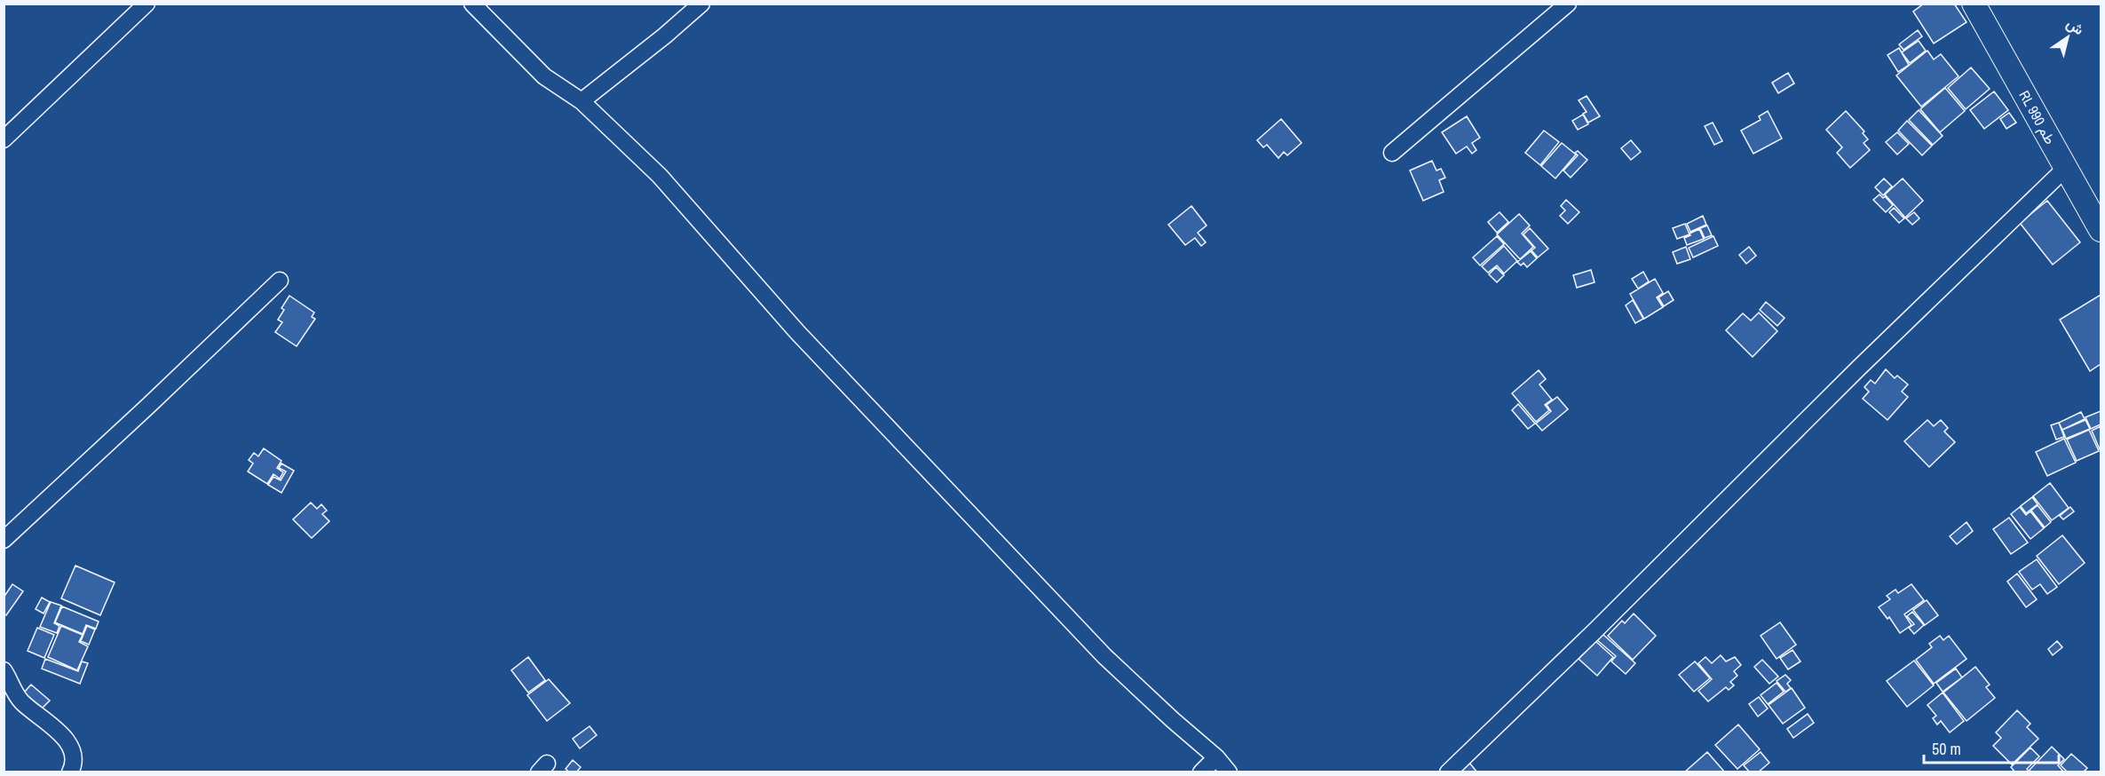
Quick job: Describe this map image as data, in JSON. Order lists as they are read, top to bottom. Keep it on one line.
{"streets":{"street":["RL طم 990"]},"scale_bar":"50 m","north":"top right"}
